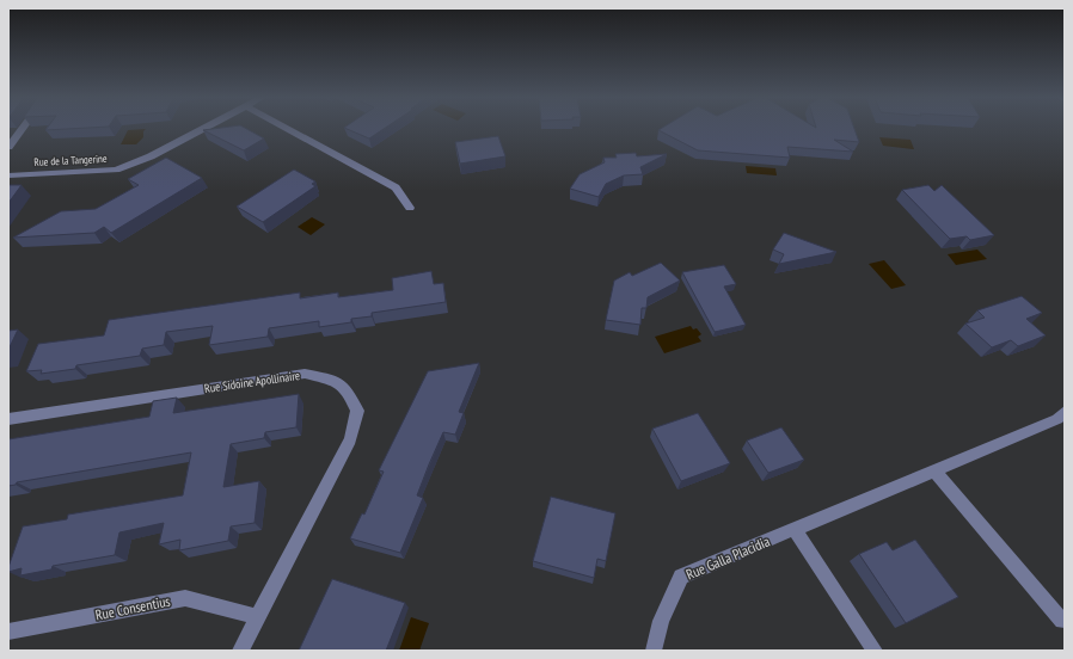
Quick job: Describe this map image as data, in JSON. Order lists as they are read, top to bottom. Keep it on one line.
{"streets":{"street":["Rue de la Tangerine","Rue Sidoine Apollinaire","Rue Galla Placidia","Rue Consentius"]},"crossings":[["Rue Sidoine Apollinaire","Rue Consentius"]]}
